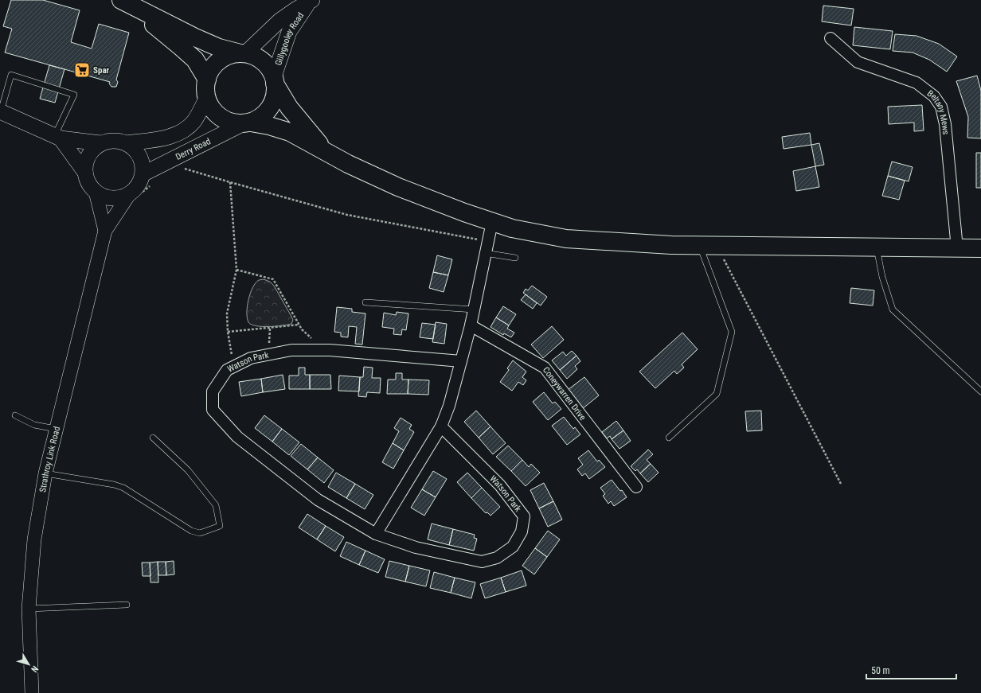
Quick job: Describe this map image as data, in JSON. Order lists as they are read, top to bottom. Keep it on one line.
{"streets":{"main road":["Gillygooley Road","Derry Road"],"street":["Beltany Mews","Watson Park","Coneywarren Drive","Strathroy Link Road"]},"crossings":[["Gillygooley Road","Derry Road"],["Derry Road","Strathroy Link Road"]],"places":{"supermarket":["Spar"]},"scale_bar":"50 m","north":"bottom right"}
